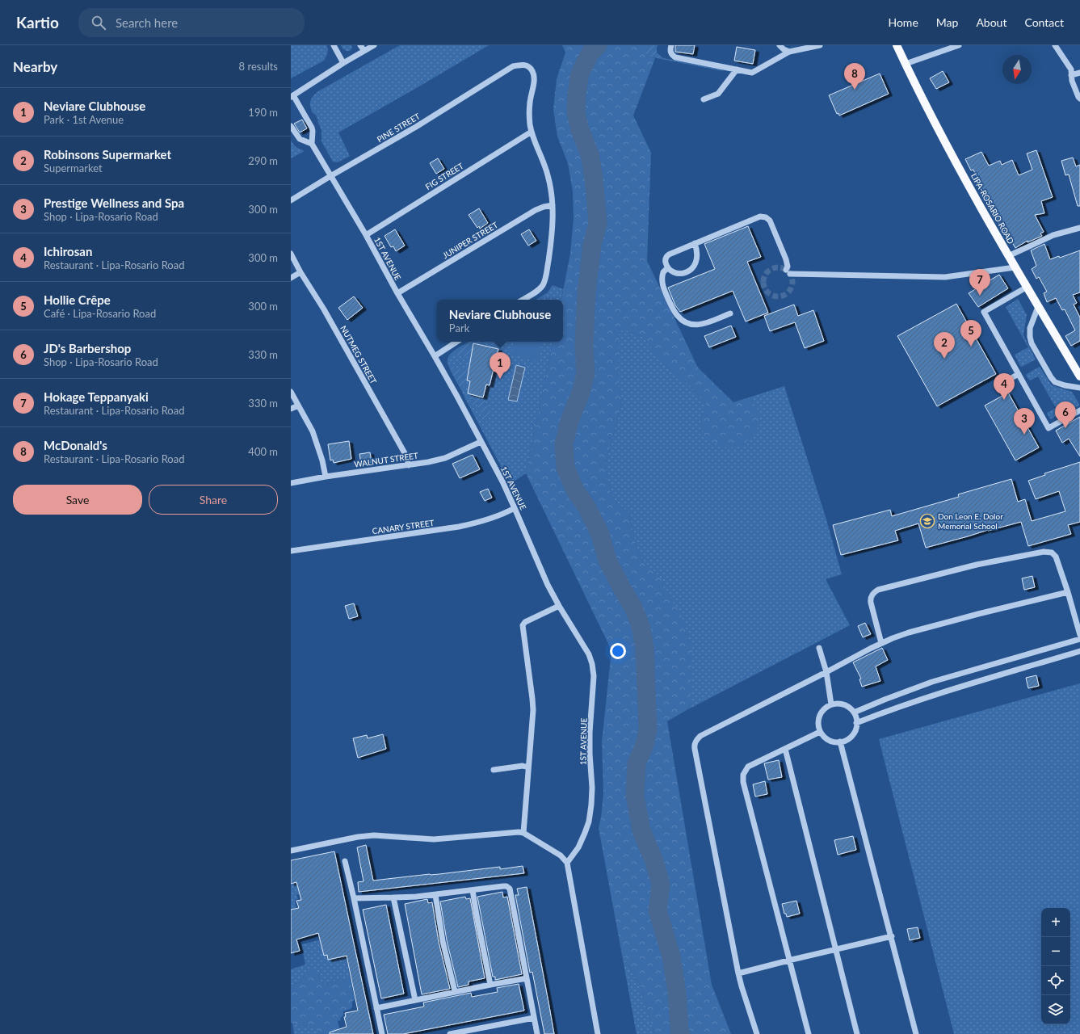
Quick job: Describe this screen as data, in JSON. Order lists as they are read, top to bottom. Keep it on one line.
{"streets":{"main road":["LIPA-ROSARIO ROAD"],"street":["PINE STREET","FIG STREET","JUNIPER STREET","1ST AVENUE","NUTMEG STREET","WALNUT STREET","CANARY STREET"]},"crossings":[["PINE STREET","FIG STREET"],["PINE STREET","1ST AVENUE"],["FIG STREET","1ST AVENUE"],["JUNIPER STREET","1ST AVENUE"],["1ST AVENUE","WALNUT STREET"],["1ST AVENUE","CANARY STREET"],["NUTMEG STREET","WALNUT STREET"]],"places":{"school or university":["Don Leon E. Dolor Memorial School"]},"north":"bottom","page":{"header":"Kartio","search":"Search here","nav":["Home","Map","About","Contact"],"heading":["Nearby","8 results"],"pins":["8","7","5","2","1","4","6","3"],"list":[{"mark":"1","name":"Neviare Clubhouse","note":"Park · 1st Avenue","value":"190 m"},{"mark":"2","name":"Robinsons Supermarket","note":"Supermarket","value":"290 m"},{"mark":"3","name":"Prestige Wellness and Spa","note":"Shop · Lipa-Rosario Road","value":"300 m"},{"mark":"4","name":"Ichirosan","note":"Restaurant · Lipa-Rosario Road","value":"300 m"},{"mark":"5","name":"Hollie Crêpe","note":"Café · Lipa-Rosario Road","value":"300 m"},{"mark":"6","name":"JD's Barbershop","note":"Shop · Lipa-Rosario Road","value":"330 m"},{"mark":"7","name":"Hokage Teppanyaki","note":"Restaurant · Lipa-Rosario Road","value":"330 m"},{"mark":"8","name":"McDonald's","note":"Restaurant · Lipa-Rosario Road","value":"400 m"}],"popup":["Neviare Clubhouse","Park"],"buttons":["Save","Share"],"map_buttons":["+","−"]}}
